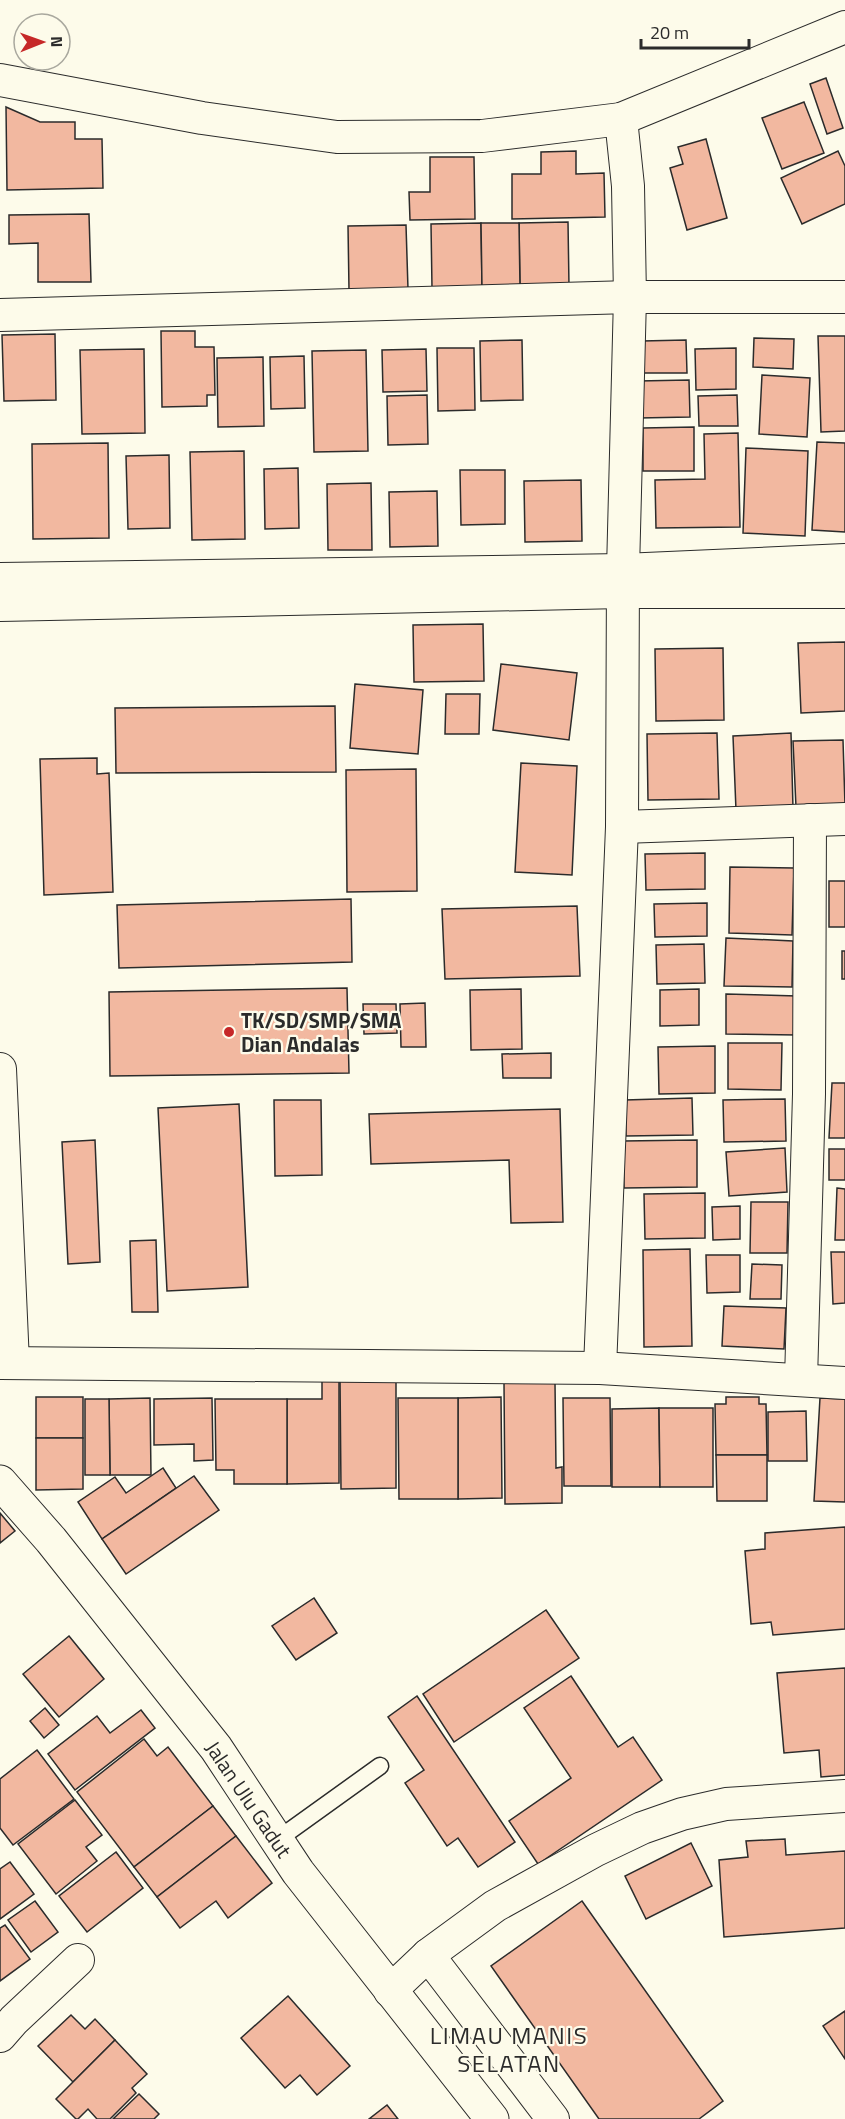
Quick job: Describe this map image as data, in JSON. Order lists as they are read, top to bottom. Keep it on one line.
{"streets":{"street":["Jalan Ulu Gadut"]},"districts":["LIMAU MANIS SELATAN"],"places":["TK/SD/SMP/SMA Dian Andalas"],"scale_bar":"20 m","north":"right"}
